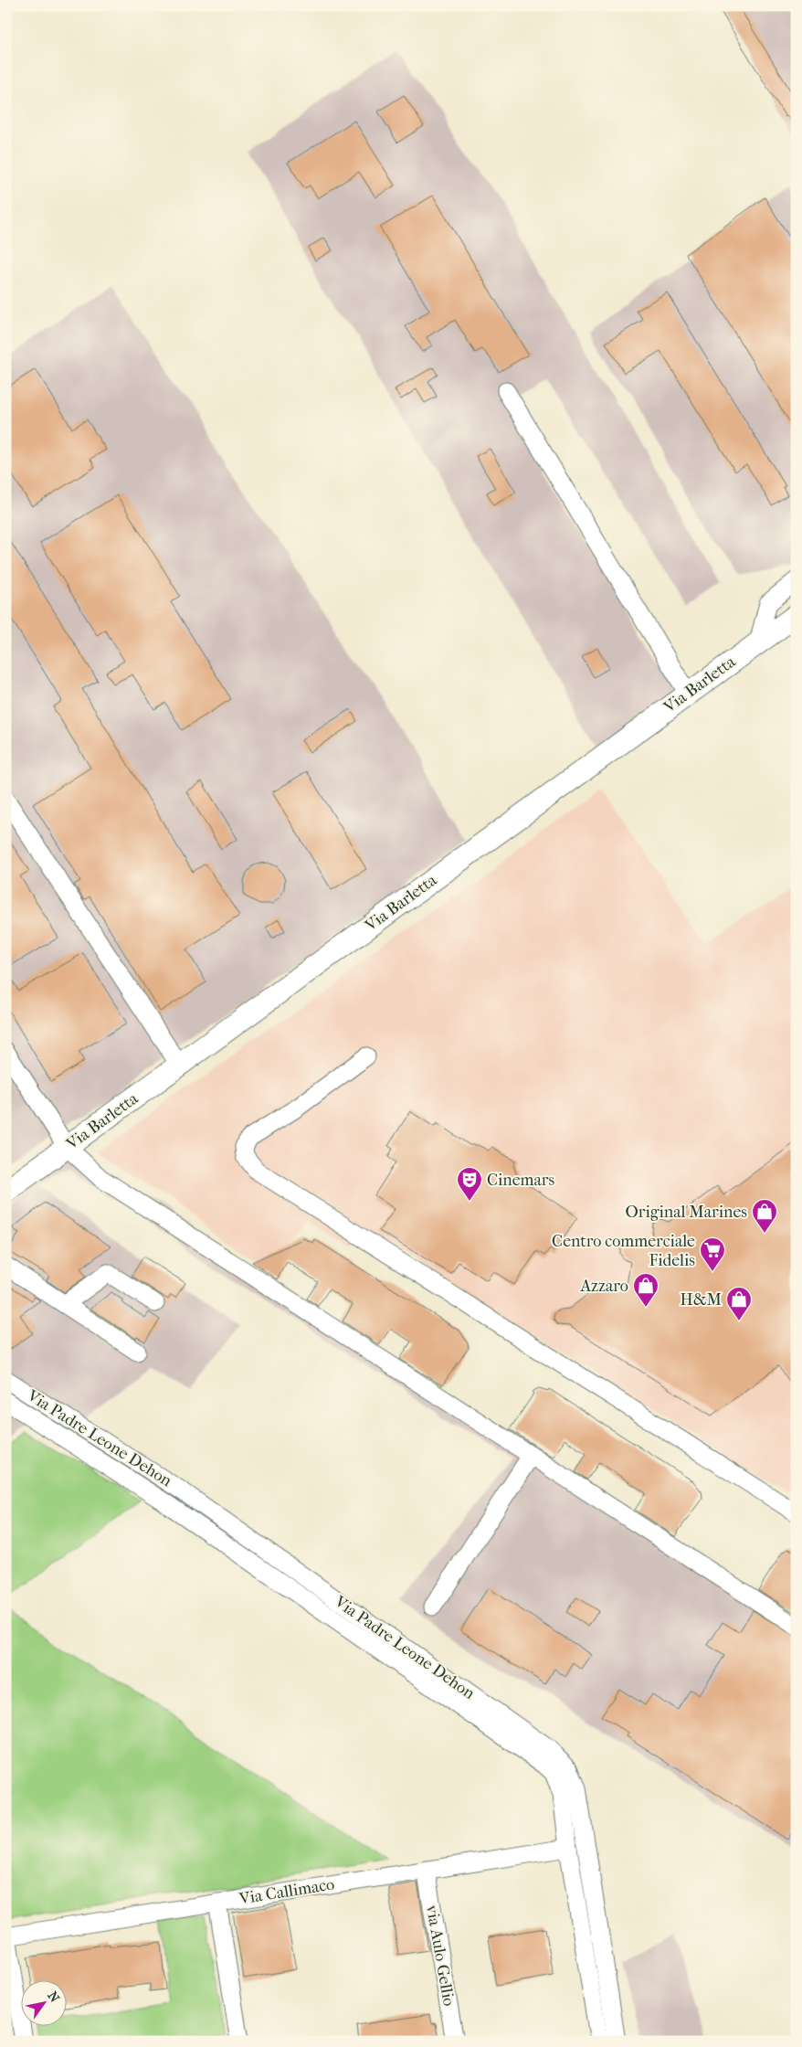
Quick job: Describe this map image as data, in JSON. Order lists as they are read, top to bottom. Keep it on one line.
{"streets":{"main road":["Via Barletta"],"street":["Via Padre Leone Dehon","Via Callimaco","via Aulo Gellio"]},"crossings":[["Via Padre Leone Dehon","Via Callimaco"],["Via Callimaco","via Aulo Gellio"]],"places":{"theatre":["Cinemars"],"shop":["Original Marines","Azzaro","H&M"],"supermarket":["Centro commerciale Fidelis"]},"north":"top right"}
